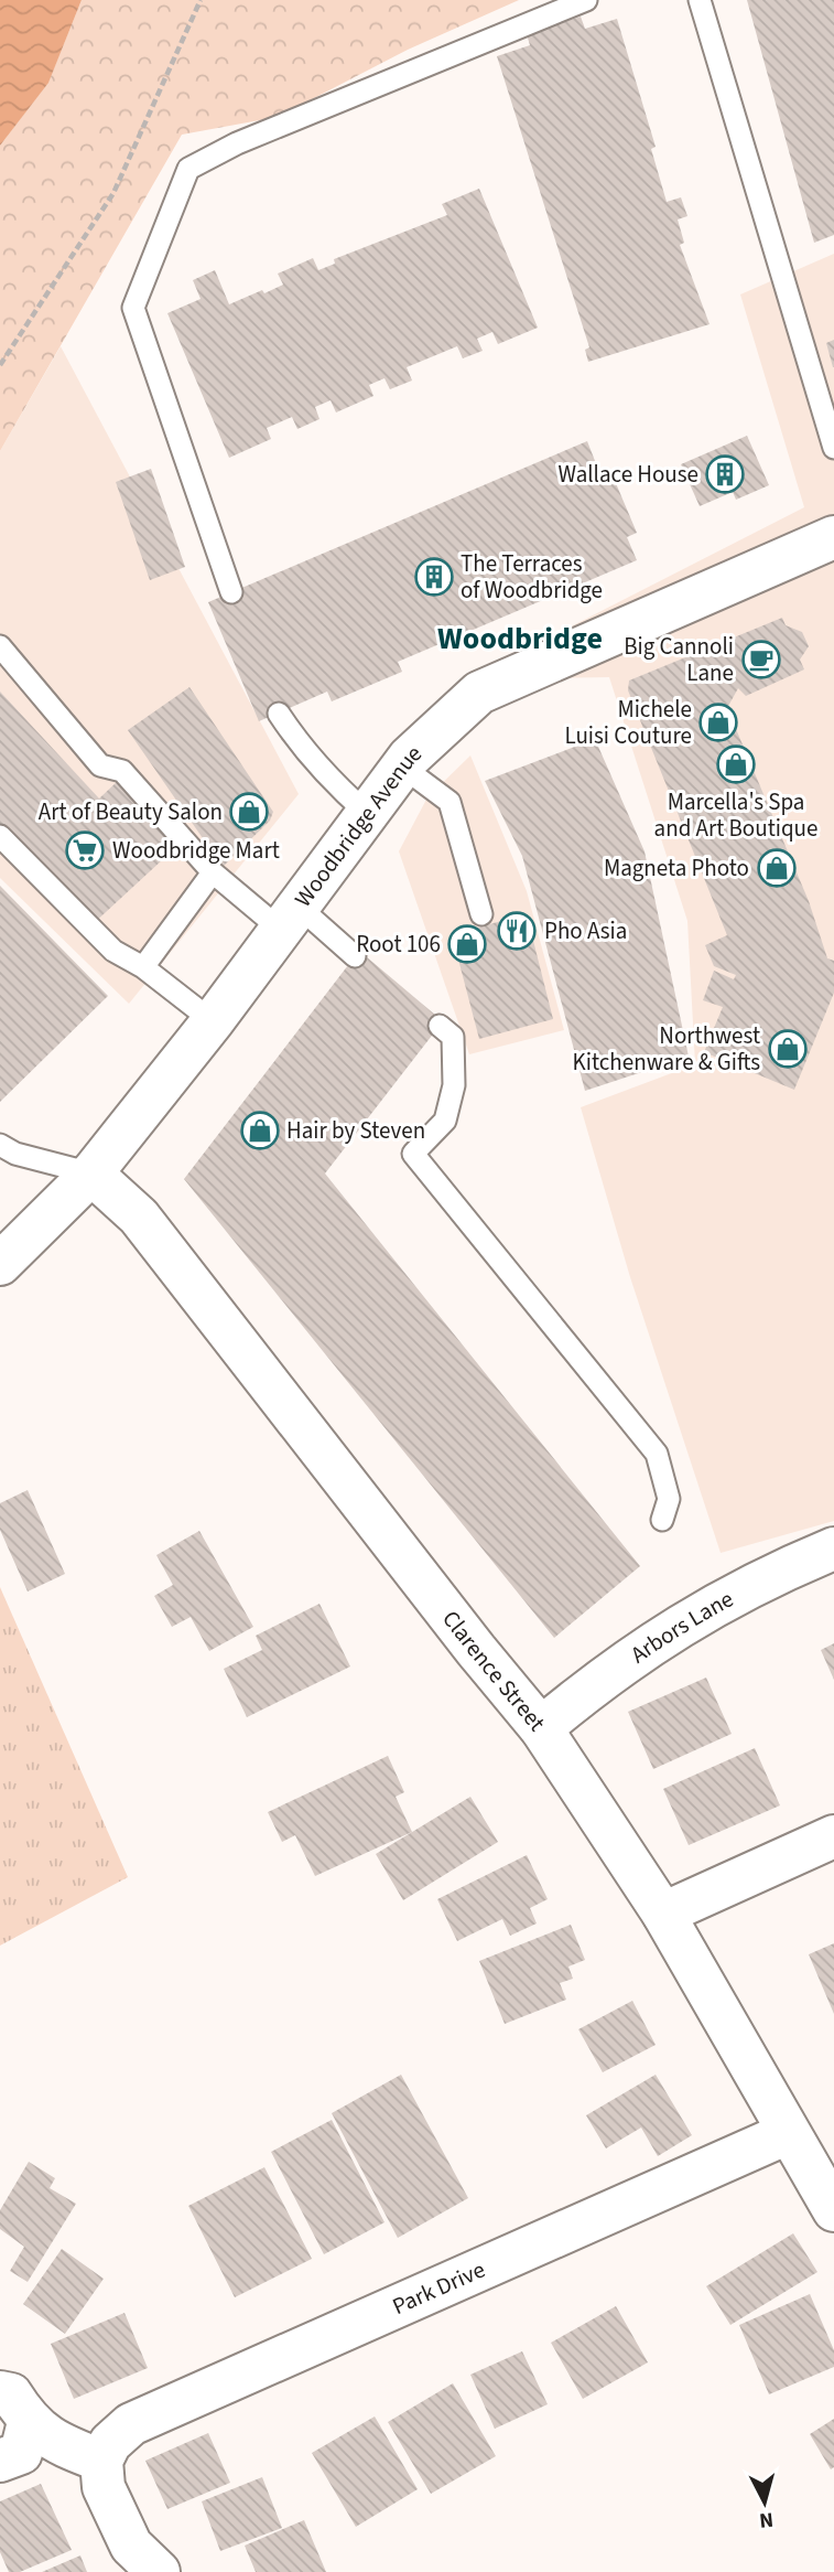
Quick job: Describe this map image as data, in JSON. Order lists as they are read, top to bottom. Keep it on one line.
{"streets":{"street":["Woodbridge Avenue","Arbors Lane","Clarence Street","Park Drive"]},"crossings":[["Woodbridge Avenue","Clarence Street"],["Arbors Lane","Clarence Street"],["Clarence Street","Park Drive"]],"districts":["Woodbridge"],"places":{"building":["Wallace House","The Terraces of Woodbridge"],"cafe":["Big Cannoli Lane"],"shop":["Michele Luisi Couture","Marcella's Spa and Art Boutique","Art of Beauty Salon","Magneta Photo","Root 106","Northwest Kitchenware & Gifts","Hair by Steven"],"supermarket":["Woodbridge Mart"],"restaurant":["Pho Asia"]},"north":"bottom"}
